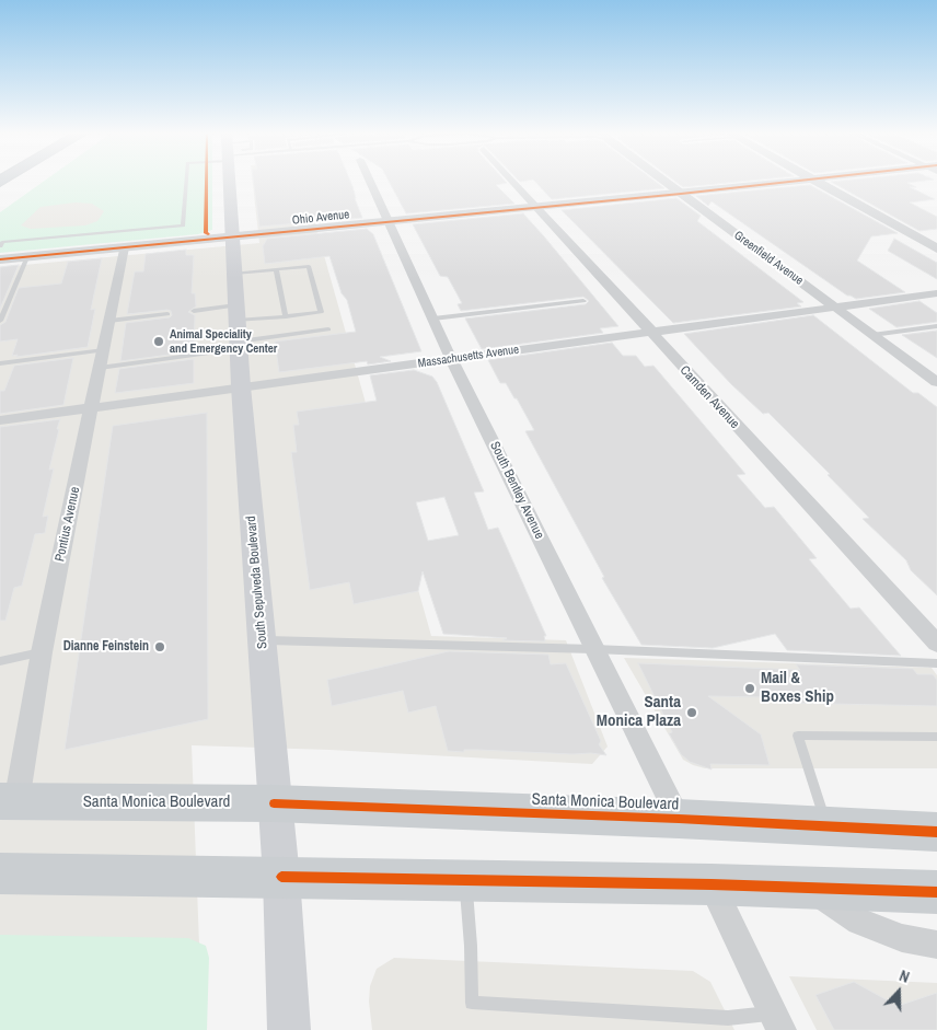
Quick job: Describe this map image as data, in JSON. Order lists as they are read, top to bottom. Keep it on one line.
{"streets":{"main road":["South Sepulveda Boulevard","Santa Monica Boulevard"],"street":["Ohio Avenue","Greenfield Avenue","Massachusetts Avenue","Camden Avenue","South Bentley Avenue","Pontius Avenue"]},"crossings":[["Ohio Avenue","Greenfield Avenue"],["Ohio Avenue","Camden Avenue"],["Ohio Avenue","South Bentley Avenue"],["Ohio Avenue","Pontius Avenue"],["Ohio Avenue","South Sepulveda Boulevard"],["Greenfield Avenue","Massachusetts Avenue"],["Massachusetts Avenue","Camden Avenue"],["Massachusetts Avenue","South Bentley Avenue"],["Massachusetts Avenue","Pontius Avenue"],["Massachusetts Avenue","South Sepulveda Boulevard"],["South Bentley Avenue","Santa Monica Boulevard"],["Pontius Avenue","Santa Monica Boulevard"],["South Sepulveda Boulevard","Santa Monica Boulevard"]],"places":["Animal Speciality and Emergency Center","Dianne Feinstein","Mail & Boxes Ship","Santa Monica Plaza"],"north":"top"}
